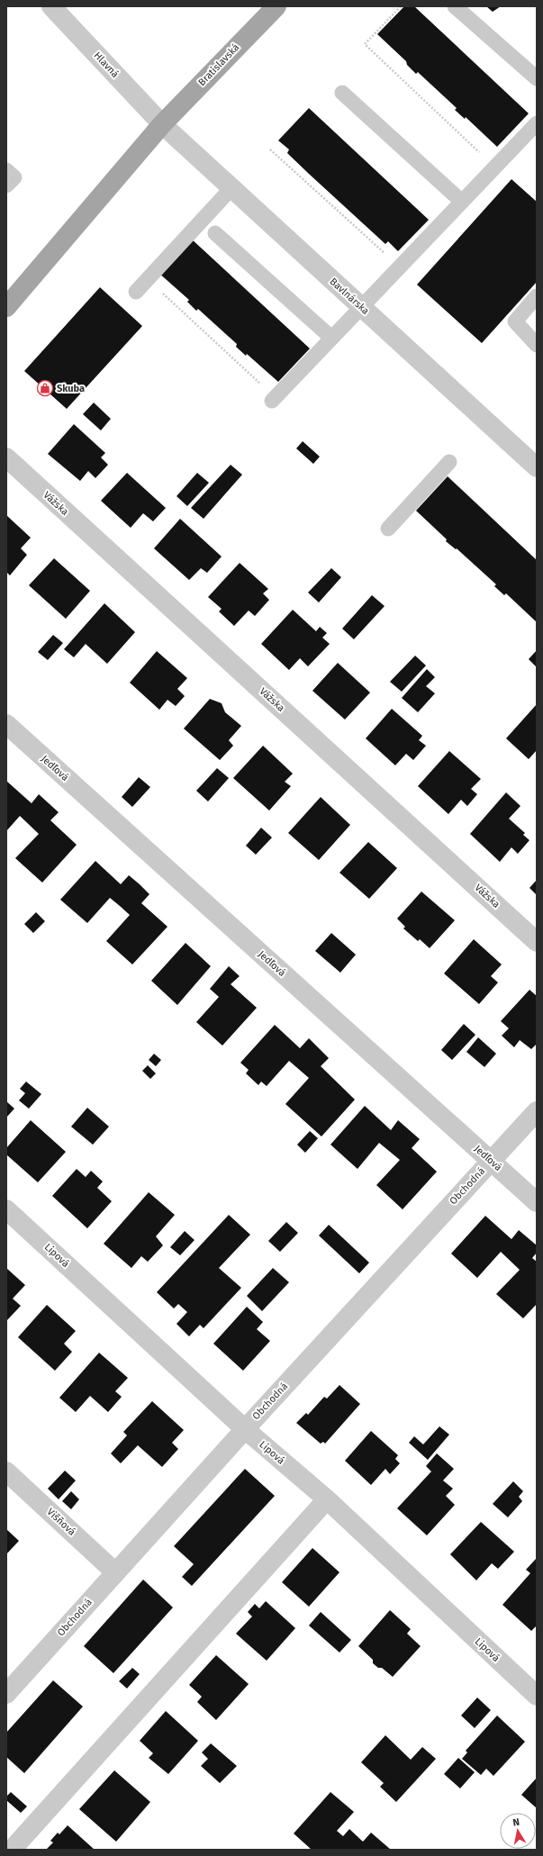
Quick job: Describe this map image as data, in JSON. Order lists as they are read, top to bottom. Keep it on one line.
{"streets":{"main road":["Bratislavská"],"street":["Hlavná","Bavlnárska","Vážska","Jedľová","Obchodná","Lipová","Višňová"]},"crossings":[["Hlavná","Bratislavská"],["Hlavná","Bavlnárska"],["Bratislavská","Bavlnárska"],["Jedľová","Obchodná"],["Obchodná","Lipová"],["Obchodná","Višňová"]],"places":{"shop":["Skuba"]},"north":"top"}
